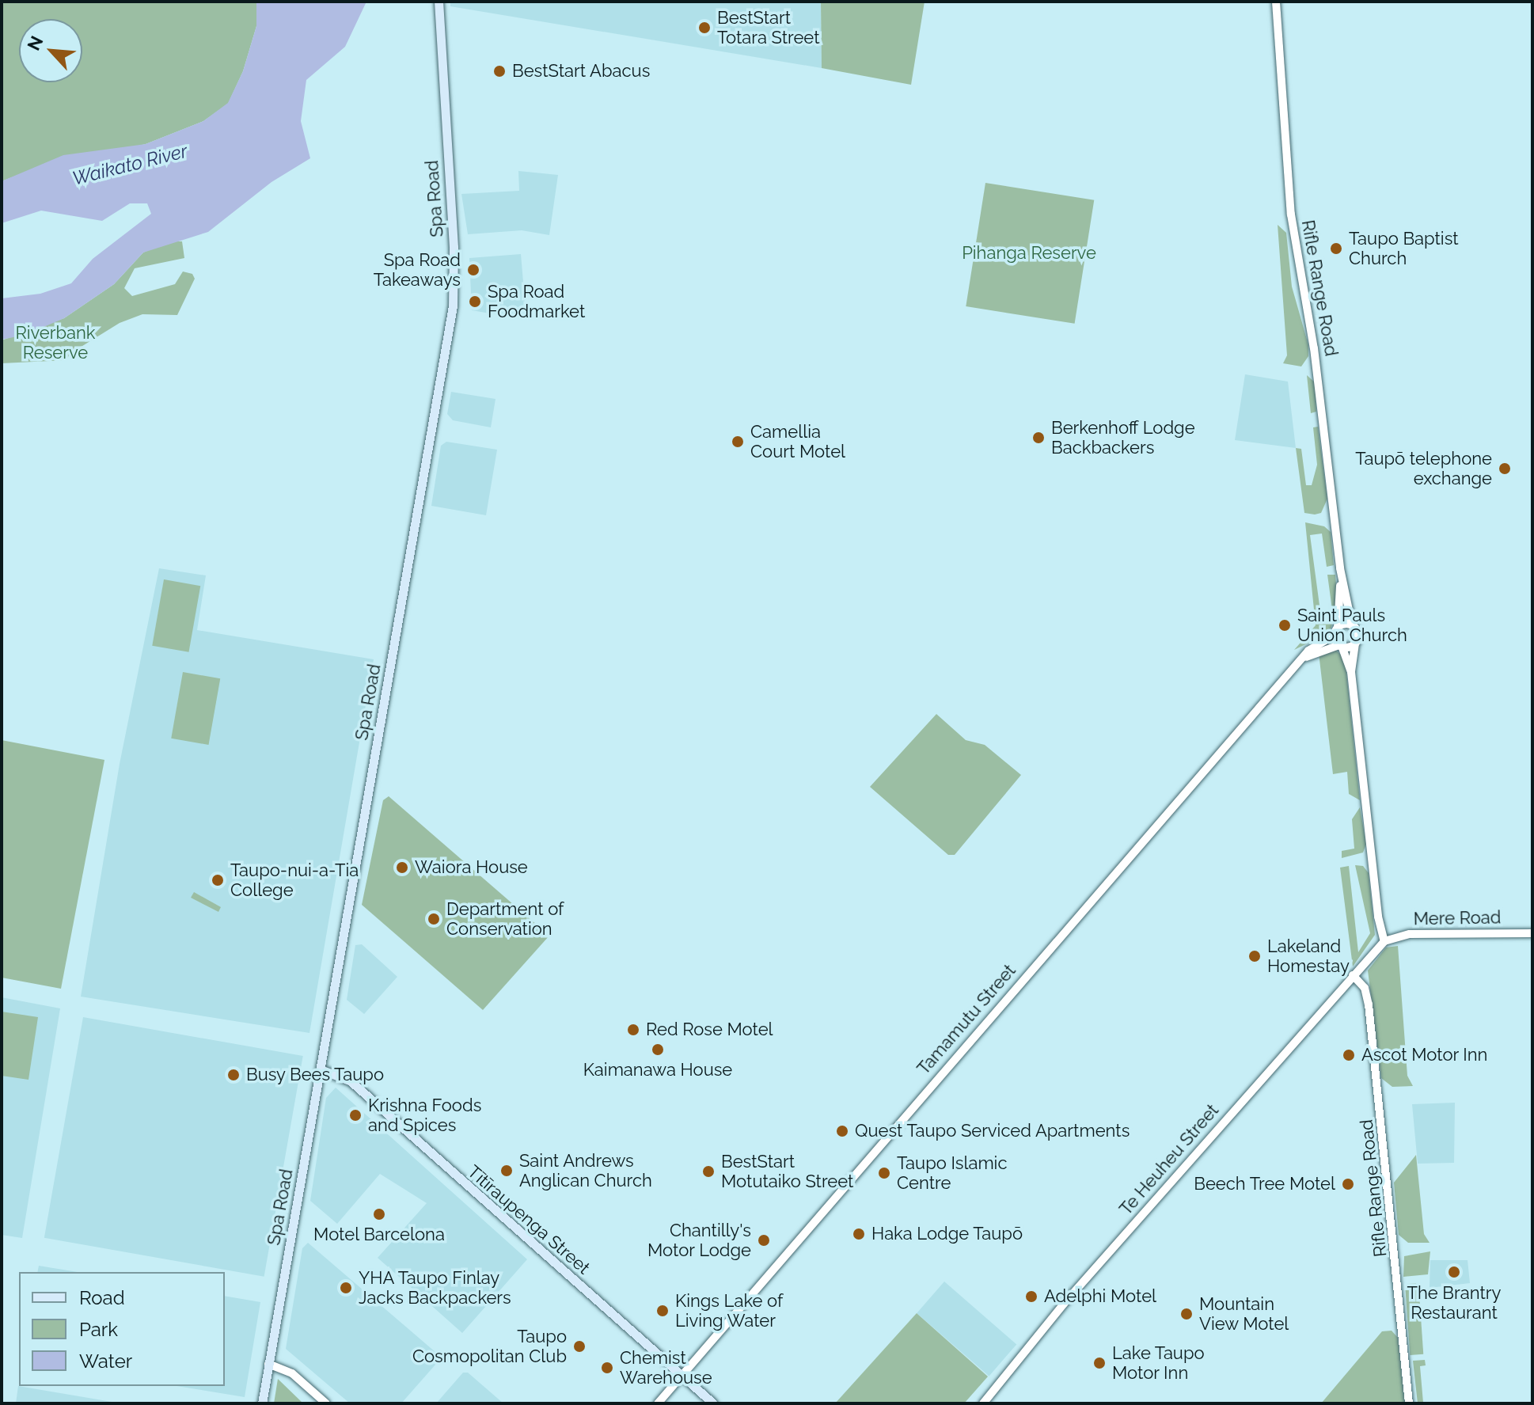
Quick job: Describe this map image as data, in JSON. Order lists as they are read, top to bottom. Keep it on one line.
{"streets":{"main road":["Spa Road","Tītīraupenga Street"],"street":["Rifle Range Road","Mere Road","Tamamutu Street","Te Heuheu Street"]},"crossings":[["Spa Road","Tītīraupenga Street"],["Rifle Range Road","Mere Road"],["Rifle Range Road","Tamamutu Street"],["Rifle Range Road","Te Heuheu Street"],["Mere Road","Te Heuheu Street"],["Tamamutu Street","Tītīraupenga Street"]],"water":["Waikato River"],"parks":["Pihanga Reserve","Riverbank Reserve"],"places":["BestStart Totara Street","BestStart Abacus","Taupo Baptist Church","Spa Road Takeaways","Spa Road Foodmarket","Berkenhoff Lodge Backbackers","Camellia Court Motel","Taupō telephone exchange","Saint Pauls Union Church","Waiora House","Taupo-nui-a-Tia College","Department of Conservation","Lakeland Homestay","Red Rose Motel","Kaimanawa House","Ascot Motor Inn","Busy Bees Taupo","Krishna Foods and Spices","Quest Taupo Serviced Apartments","Saint Andrews Anglican Church","BestStart Motutaiko Street","Taupo Islamic Centre","Beech Tree Motel","Motel Barcelona","Haka Lodge Taupō","Chantilly's Motor Lodge","The Brantry Restaurant","YHA Taupo Finlay Jacks Backpackers","Adelphi Motel","Kings Lake of Living Water","Mountain View Motel","Taupo Cosmopolitan Club","Lake Taupo Motor Inn","Chemist Warehouse"],"legend":["Road","Park","Water"],"north":"top left"}
